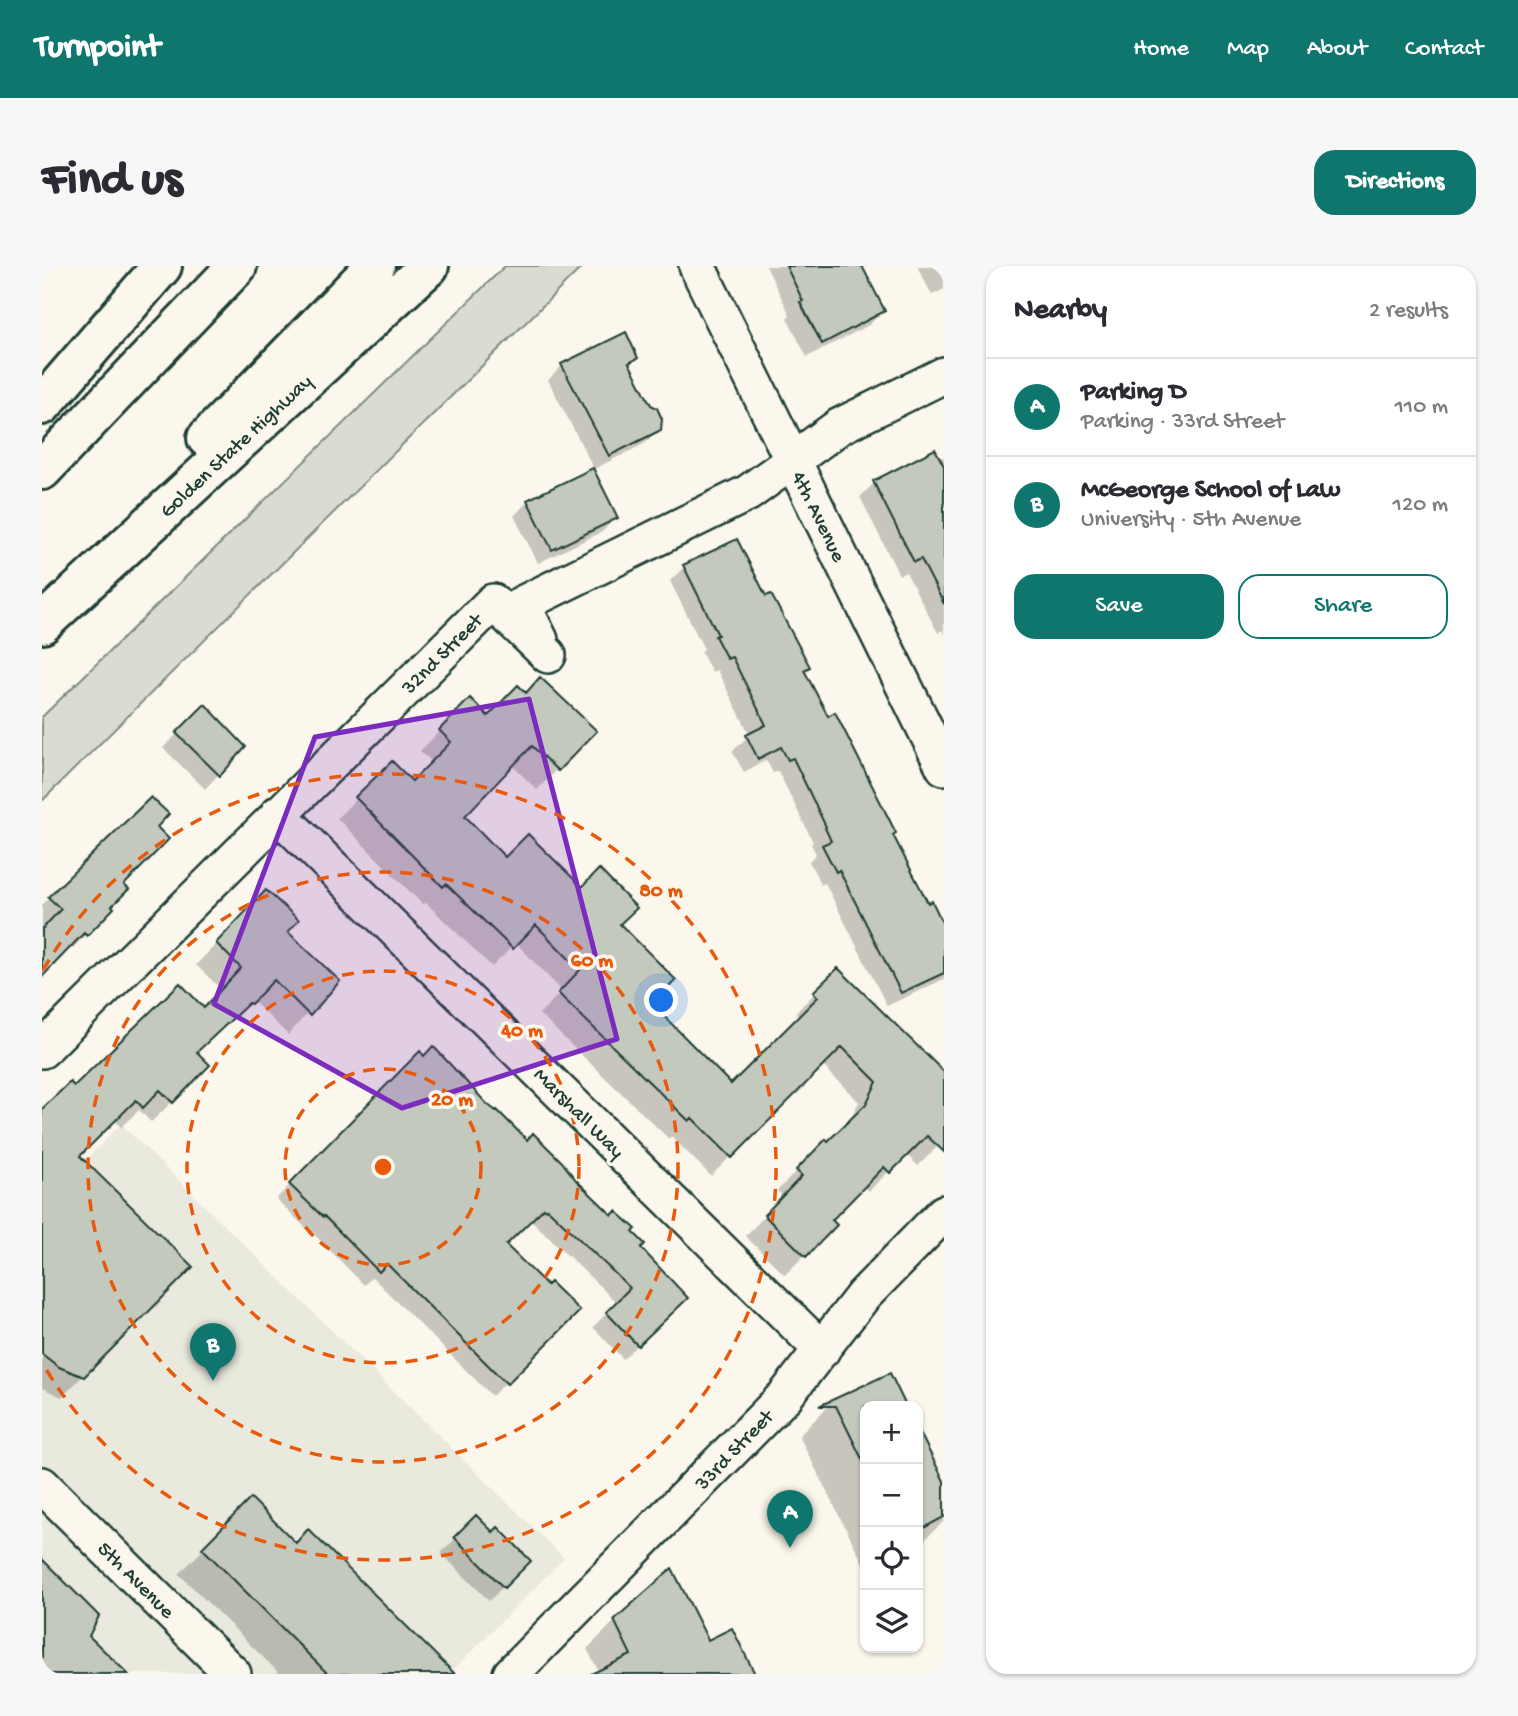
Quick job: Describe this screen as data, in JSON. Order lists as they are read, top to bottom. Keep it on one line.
{"streets":{"highway":["Golden State Highway"],"street":["4th Avenue","32nd Street","Marshall Way","33rd Street","5th Avenue"]},"crossings":[["4th Avenue","32nd Street"],["32nd Street","Marshall Way"],["Marshall Way","33rd Street"]],"page":{"header":"Turnpoint","nav":["Home","Map","About","Contact"],"buttons":["Directions",["Save","Share"]],"title":"Find us","heading":["Nearby","2 results"],"list":[{"mark":"A","name":"Parking D","note":"Parking · 33rd Street","value":"110 m"},{"mark":"B","name":"McGeorge School of Law","note":"University · 5th Avenue","value":"120 m"}],"pins":["B","A"],"map_buttons":["+","−"]},"rings":["80 m","60 m","40 m","20 m"]}
